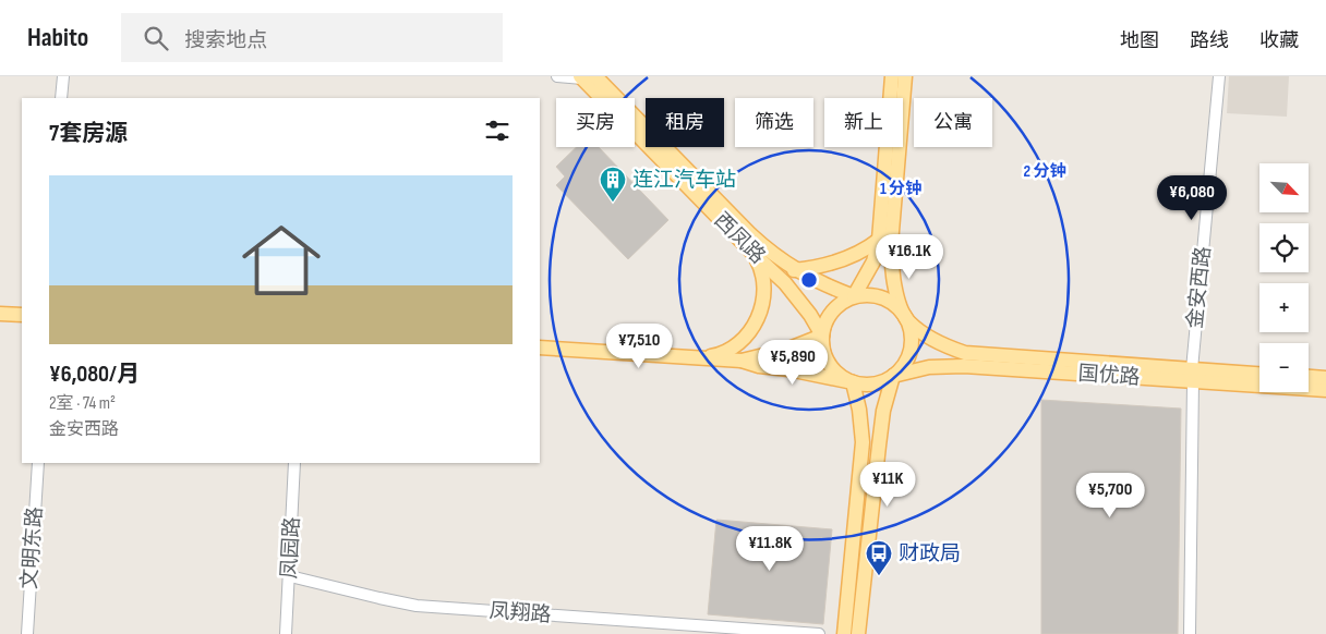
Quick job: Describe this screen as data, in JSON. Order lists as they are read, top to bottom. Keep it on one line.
{"streets":{"main road":["西凤路","国优路"],"street":["金安西路","文明东路","凤园路","凤翔路"]},"crossings":[["西凤路","国优路"],["金安西路","国优路"],["凤园路","凤翔路"]],"places":{"building":["连江汽车站"],"bus stop":["财政局"]},"north":"bottom right","page":{"header":"Habito","search":"搜索地点","nav":["地图","路线","收藏"],"chip":["买房","租房","筛选","新上","公寓"],"heading":"7套房源","map_buttons":["+","−"],"list":[{"name":"¥6,080/月","note":"2室 · 74 m² · 金安西路"}],"price":["¥6,080","¥16.1K","¥7,510","¥5,890","¥11K","¥5,700","¥11.8K"]},"rings":["2 分钟","1 分钟"]}
